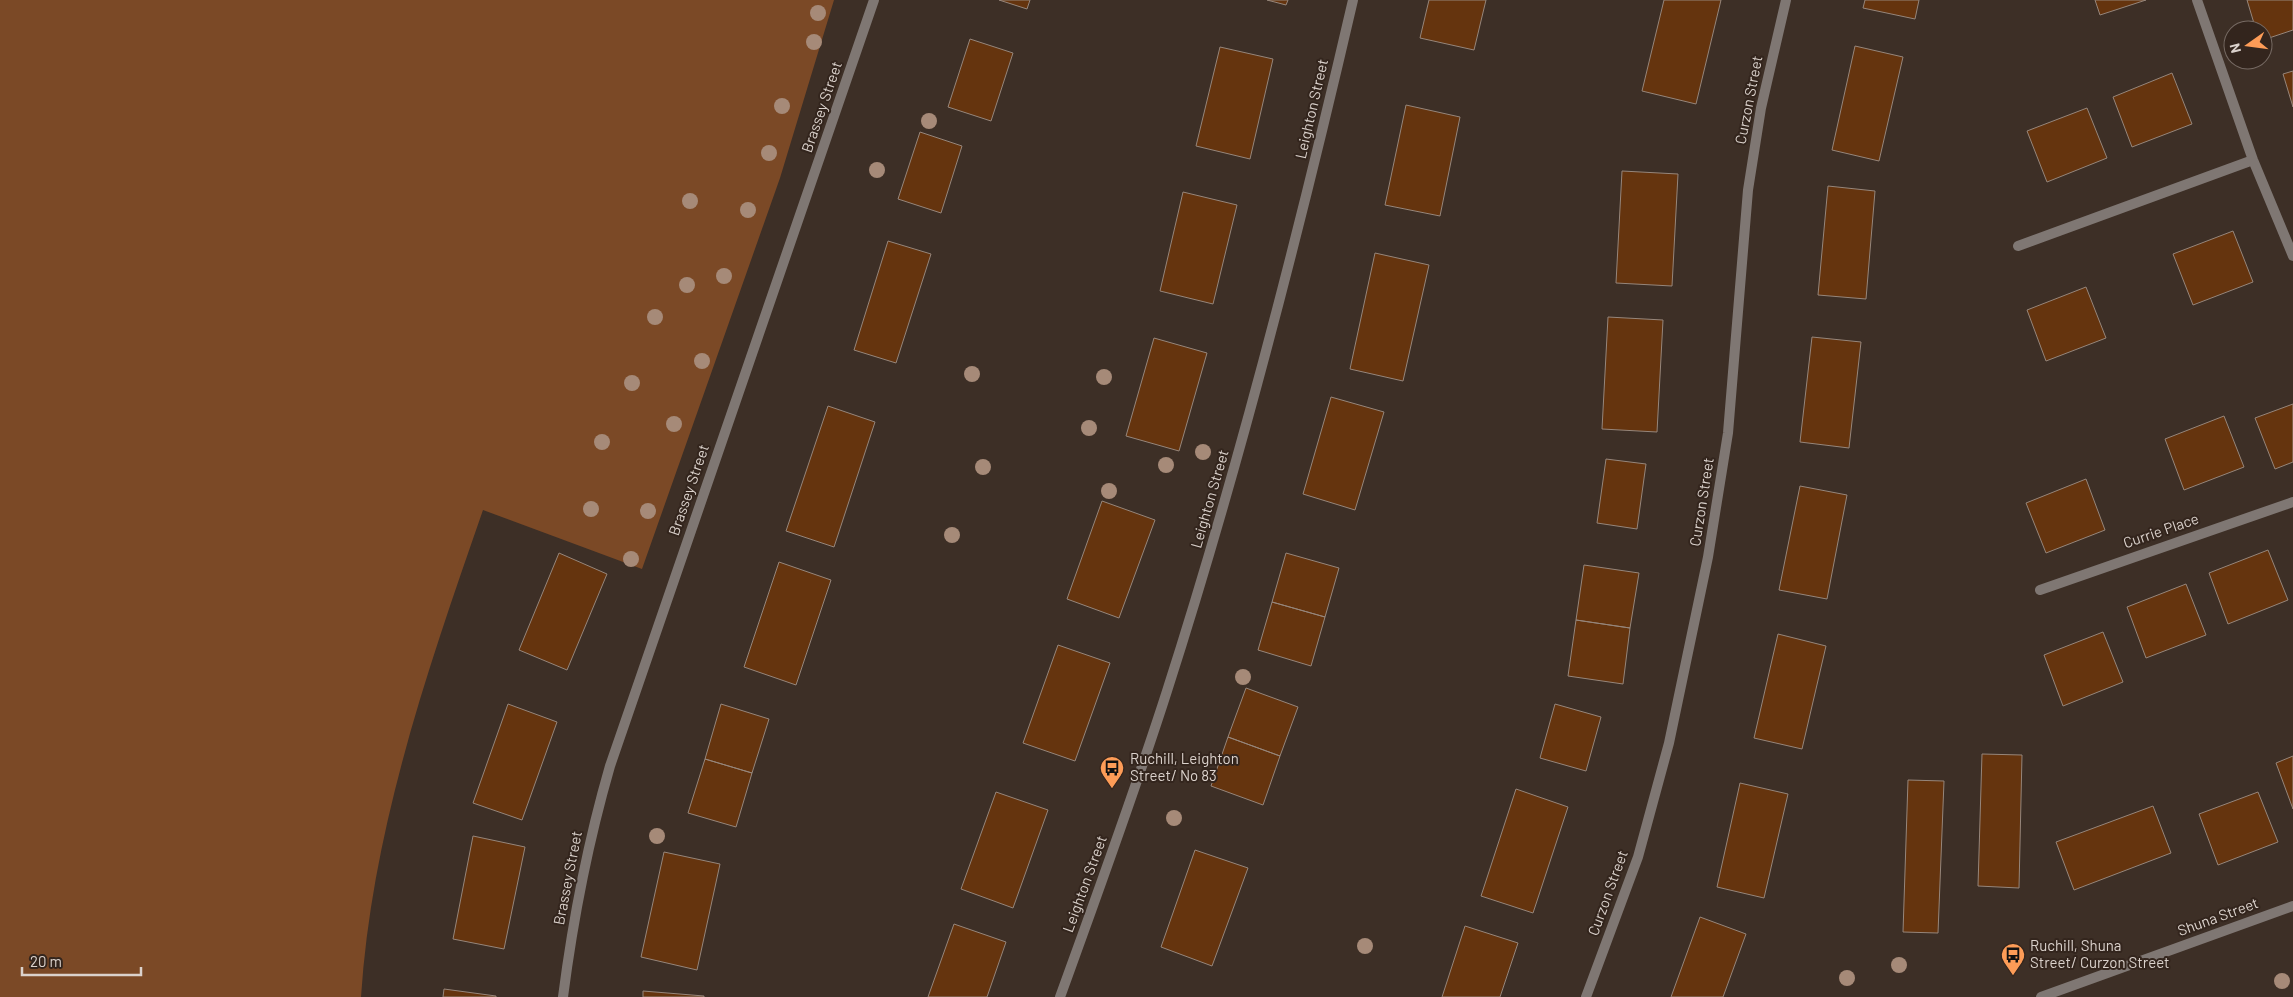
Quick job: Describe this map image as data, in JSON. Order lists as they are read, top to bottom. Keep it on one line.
{"streets":{"street":["Curzon Street","Brassey Street","Leighton Street","Currie Place","Shuna Street"]},"places":{"bus stop":["Ruchill, Leighton Street/ No 83","Ruchill, Shuna Street/ Curzon Street"]},"scale_bar":"20 m","north":"left"}
